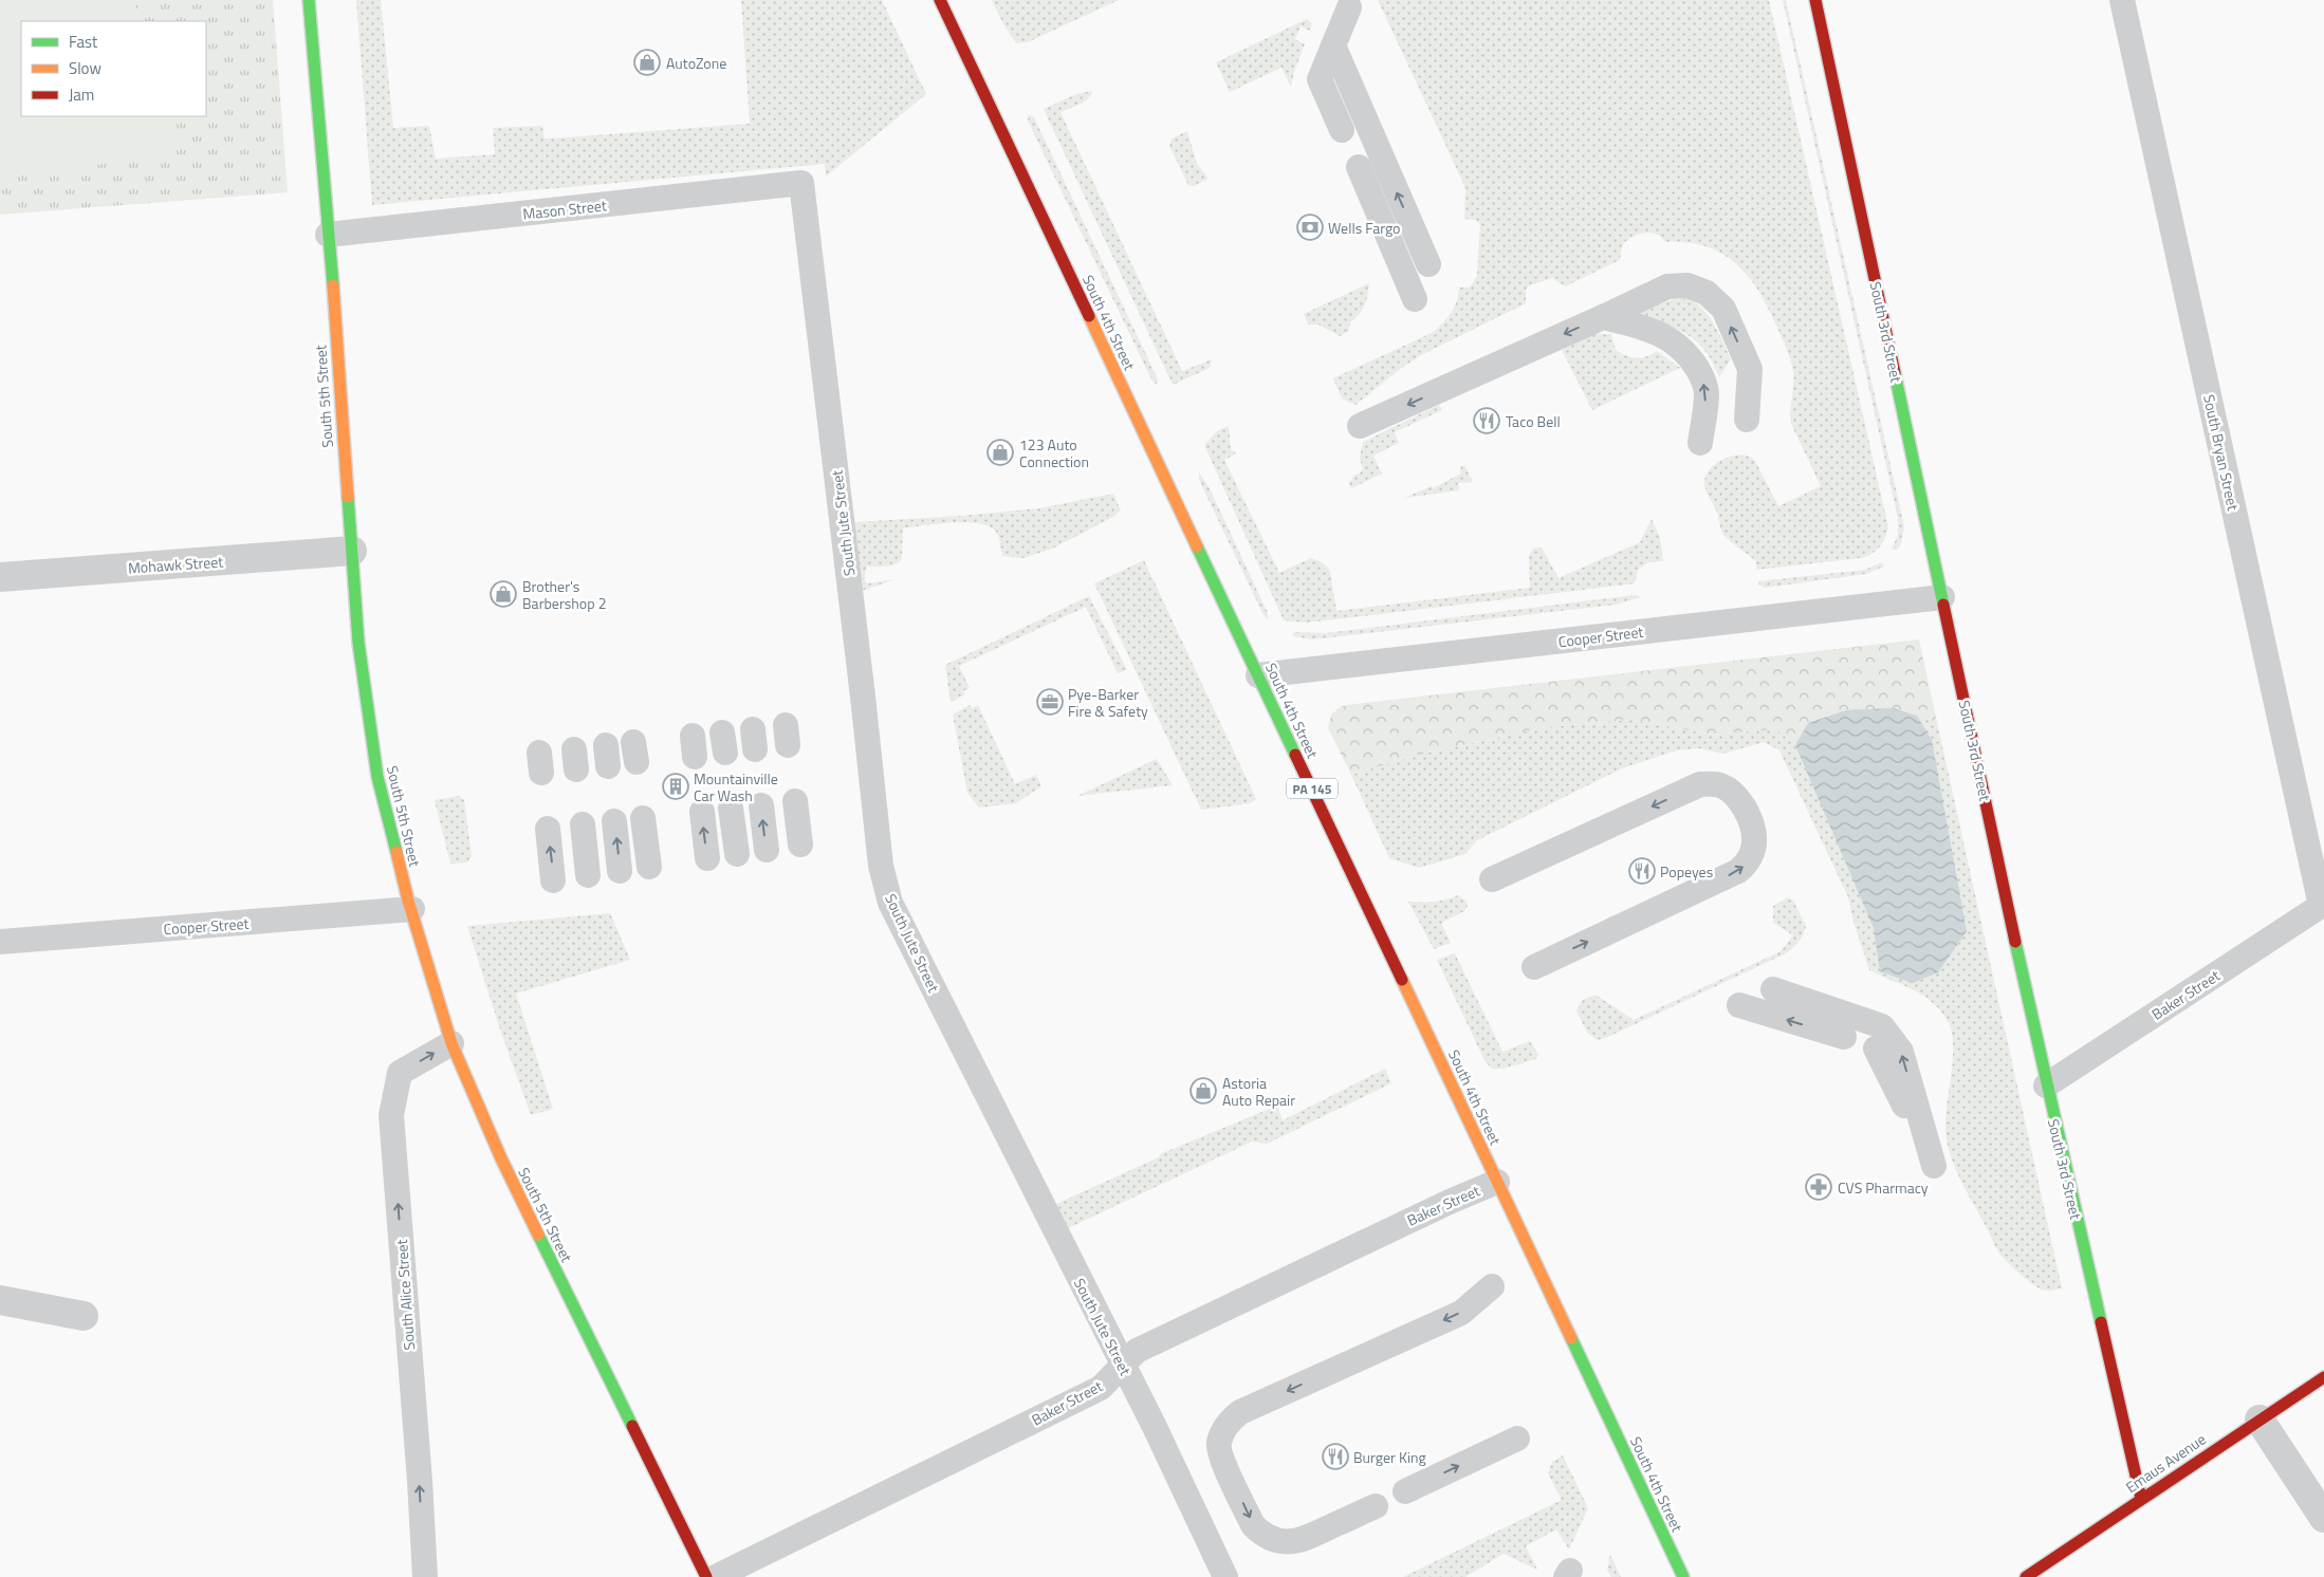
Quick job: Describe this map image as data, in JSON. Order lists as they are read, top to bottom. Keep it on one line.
{"streets":{"street":["South 4th Street","South 3rd Street","South 5th Street","Mohawk Street","PA 145","Emaus Avenue"],"lane":["Mason Street","South Bryan Street","South Jute Street","Cooper Street","Baker Street","South Alice Street"]},"crossings":[["Mason Street","South 5th Street"],["Mason Street","South Jute Street"],["South 4th Street","Cooper Street"],["South 4th Street","Baker Street"],["South 3rd Street","Cooper Street"],["South 3rd Street","Baker Street"],["South 3rd Street","Emaus Avenue"],["South 5th Street","Mohawk Street"],["South 5th Street","Cooper Street"],["South 5th Street","South Alice Street"],["South Bryan Street","Baker Street"],["South Jute Street","Baker Street"]],"one_way":["South Alice Street"],"places":{"shop":["AutoZone","123 Auto Connection","Brother's Barbershop 2","Astoria Auto Repair"],"bank":["Wells Fargo"],"restaurant":["Taco Bell","Popeyes","Burger King"],"office":["Pye-Barker Fire & Safety"],"building":["Mountainville Car Wash"],"pharmacy":["CVS Pharmacy"]},"legend":["Fast","Slow","Jam"]}
